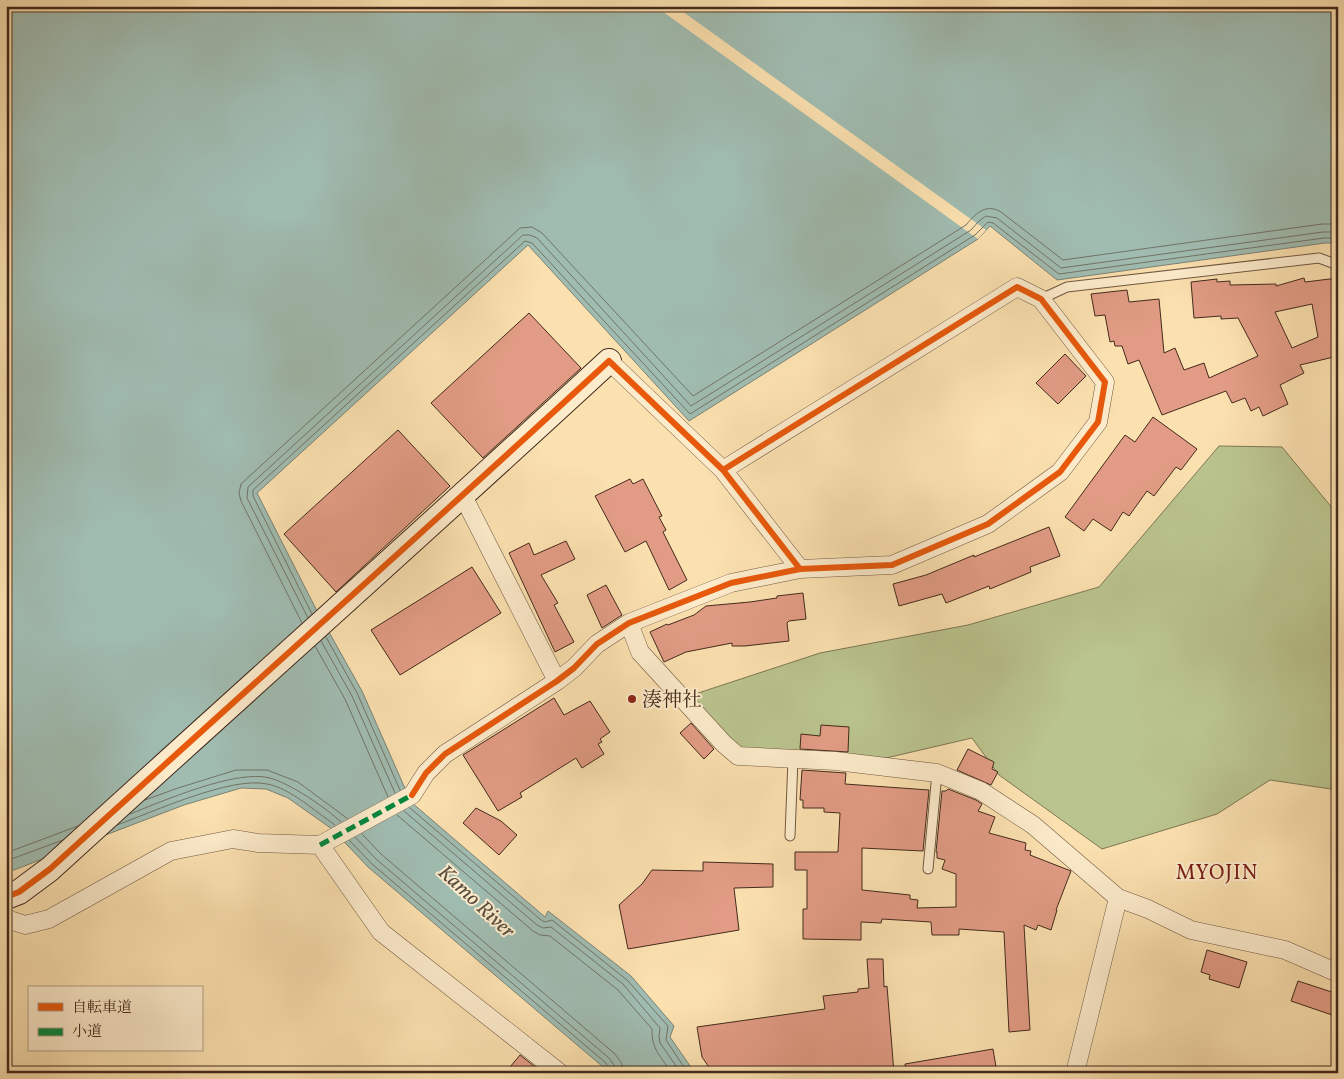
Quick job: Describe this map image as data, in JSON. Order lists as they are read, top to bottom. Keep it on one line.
{"districts":["MYOJIN"],"water":["Kamo River"],"places":["湊神社"],"legend":["自転車道","小道"]}
